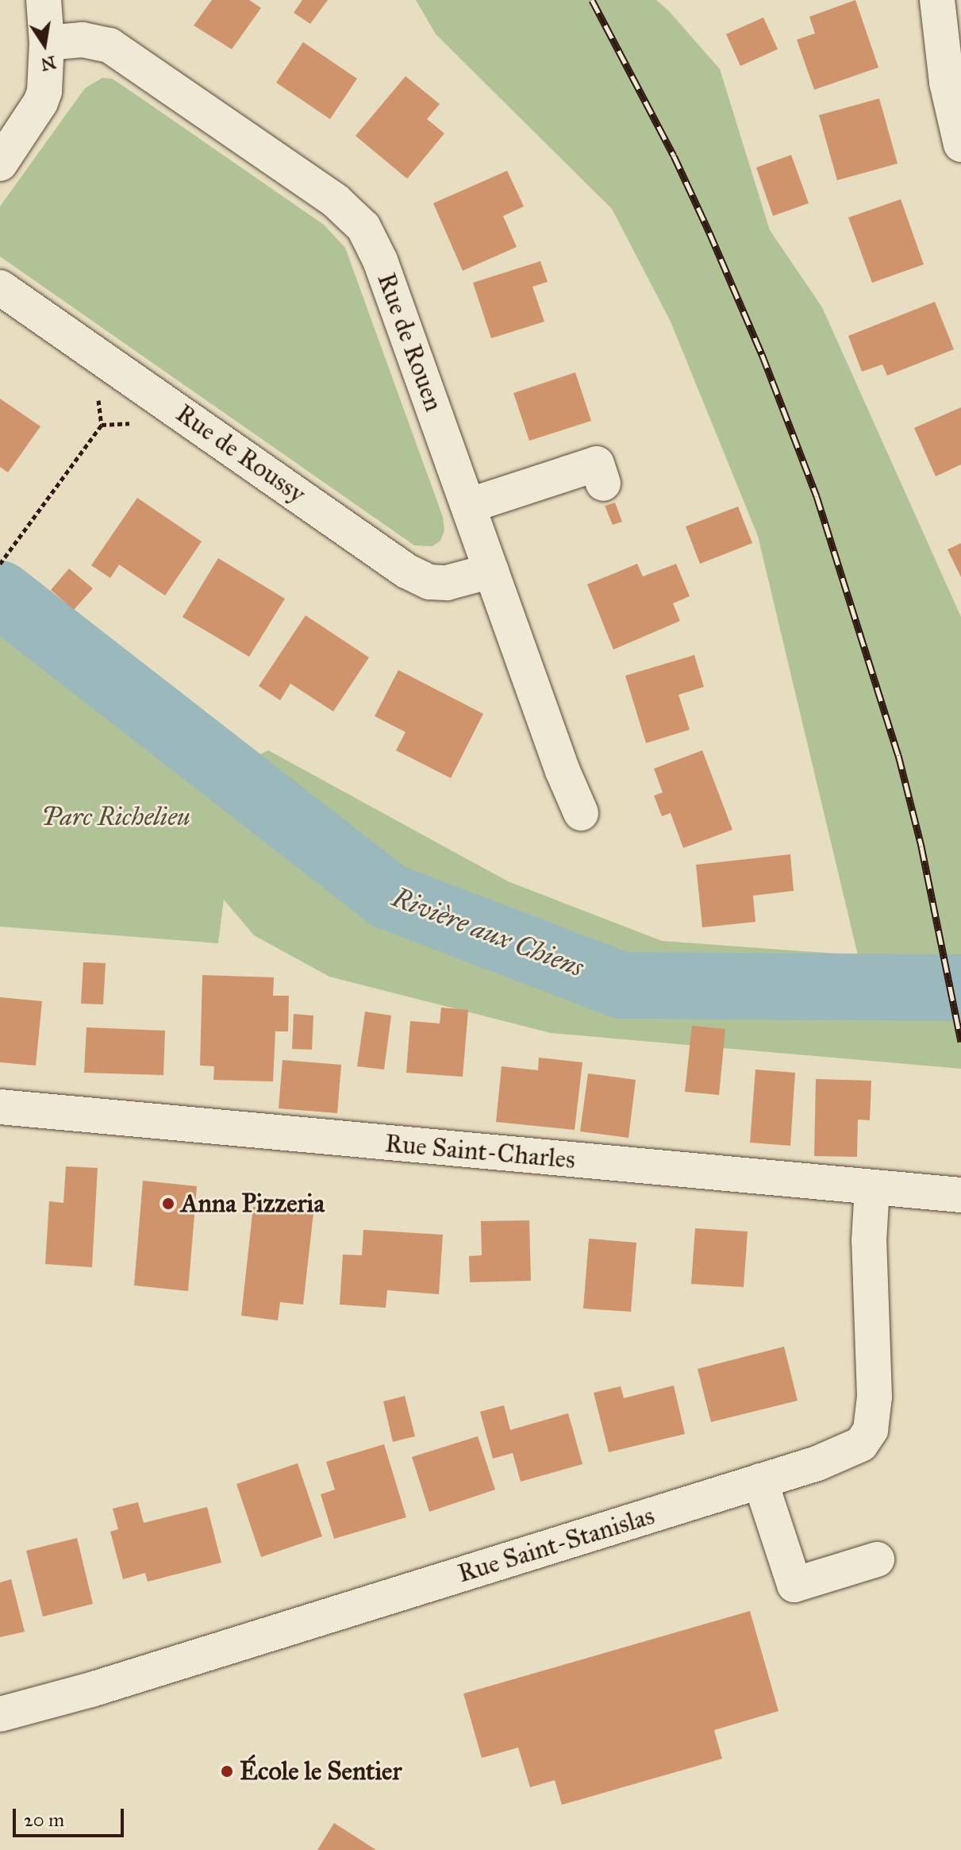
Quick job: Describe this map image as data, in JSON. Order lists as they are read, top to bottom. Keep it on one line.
{"streets":{"street":["Rue de Rouen","Rue de Roussy","Rue Saint-Charles","Rue Saint-Stanislas"]},"crossings":[["Rue de Rouen","Rue de Roussy"],["Rue Saint-Charles","Rue Saint-Stanislas"]],"water":["Rivière aux Chiens"],"parks":["Parc Richelieu"],"places":["Anna Pizzeria","École le Sentier"],"scale_bar":"20 m","north":"bottom"}
